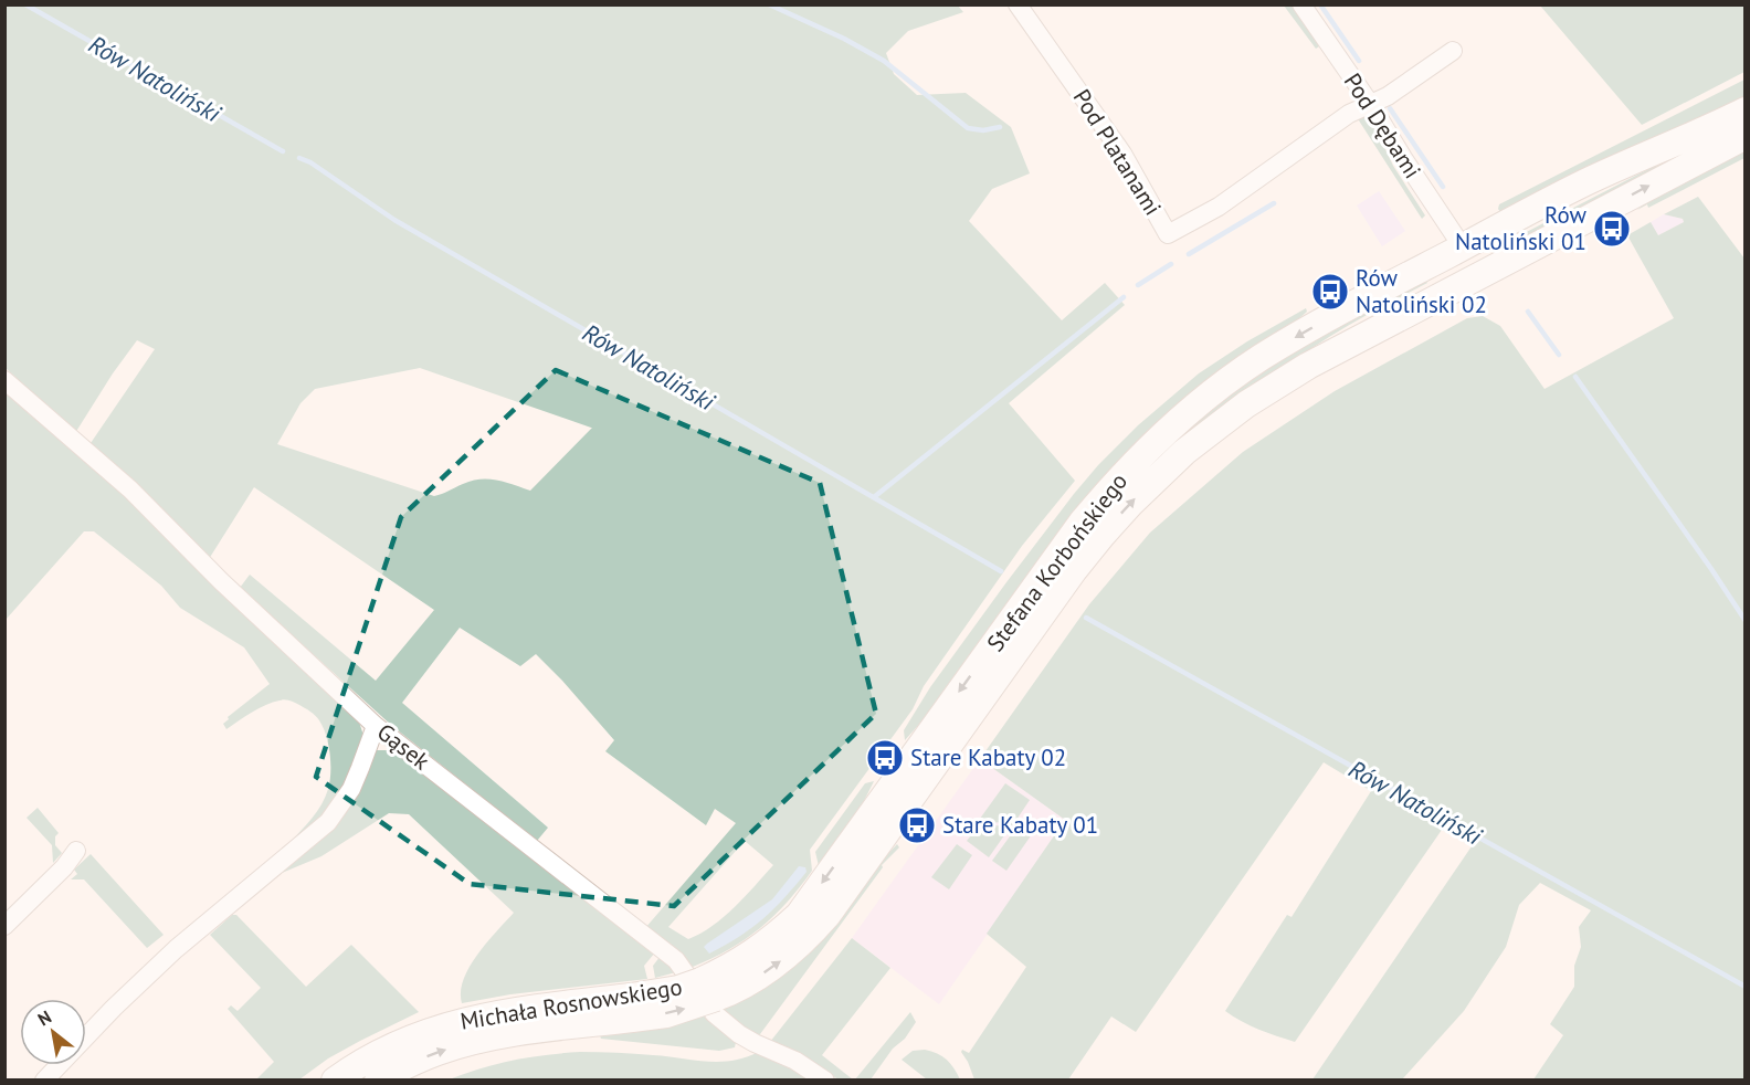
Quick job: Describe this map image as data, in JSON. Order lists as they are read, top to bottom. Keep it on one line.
{"streets":{"street":["Pod Dębami","Pod Platanami","Stefana Korbońskiego","Gąsek","Michała Rosnowskiego"]},"crossings":[["Pod Dębami","Pod Platanami"],["Pod Dębami","Stefana Korbońskiego"],["Stefana Korbońskiego","Michała Rosnowskiego"]],"water":["Rów Natoliński"],"places":{"bus stop":["Rów Natoliński 01","Rów Natoliński 02","Stare Kabaty 02","Stare Kabaty 01"]},"north":"top left"}
